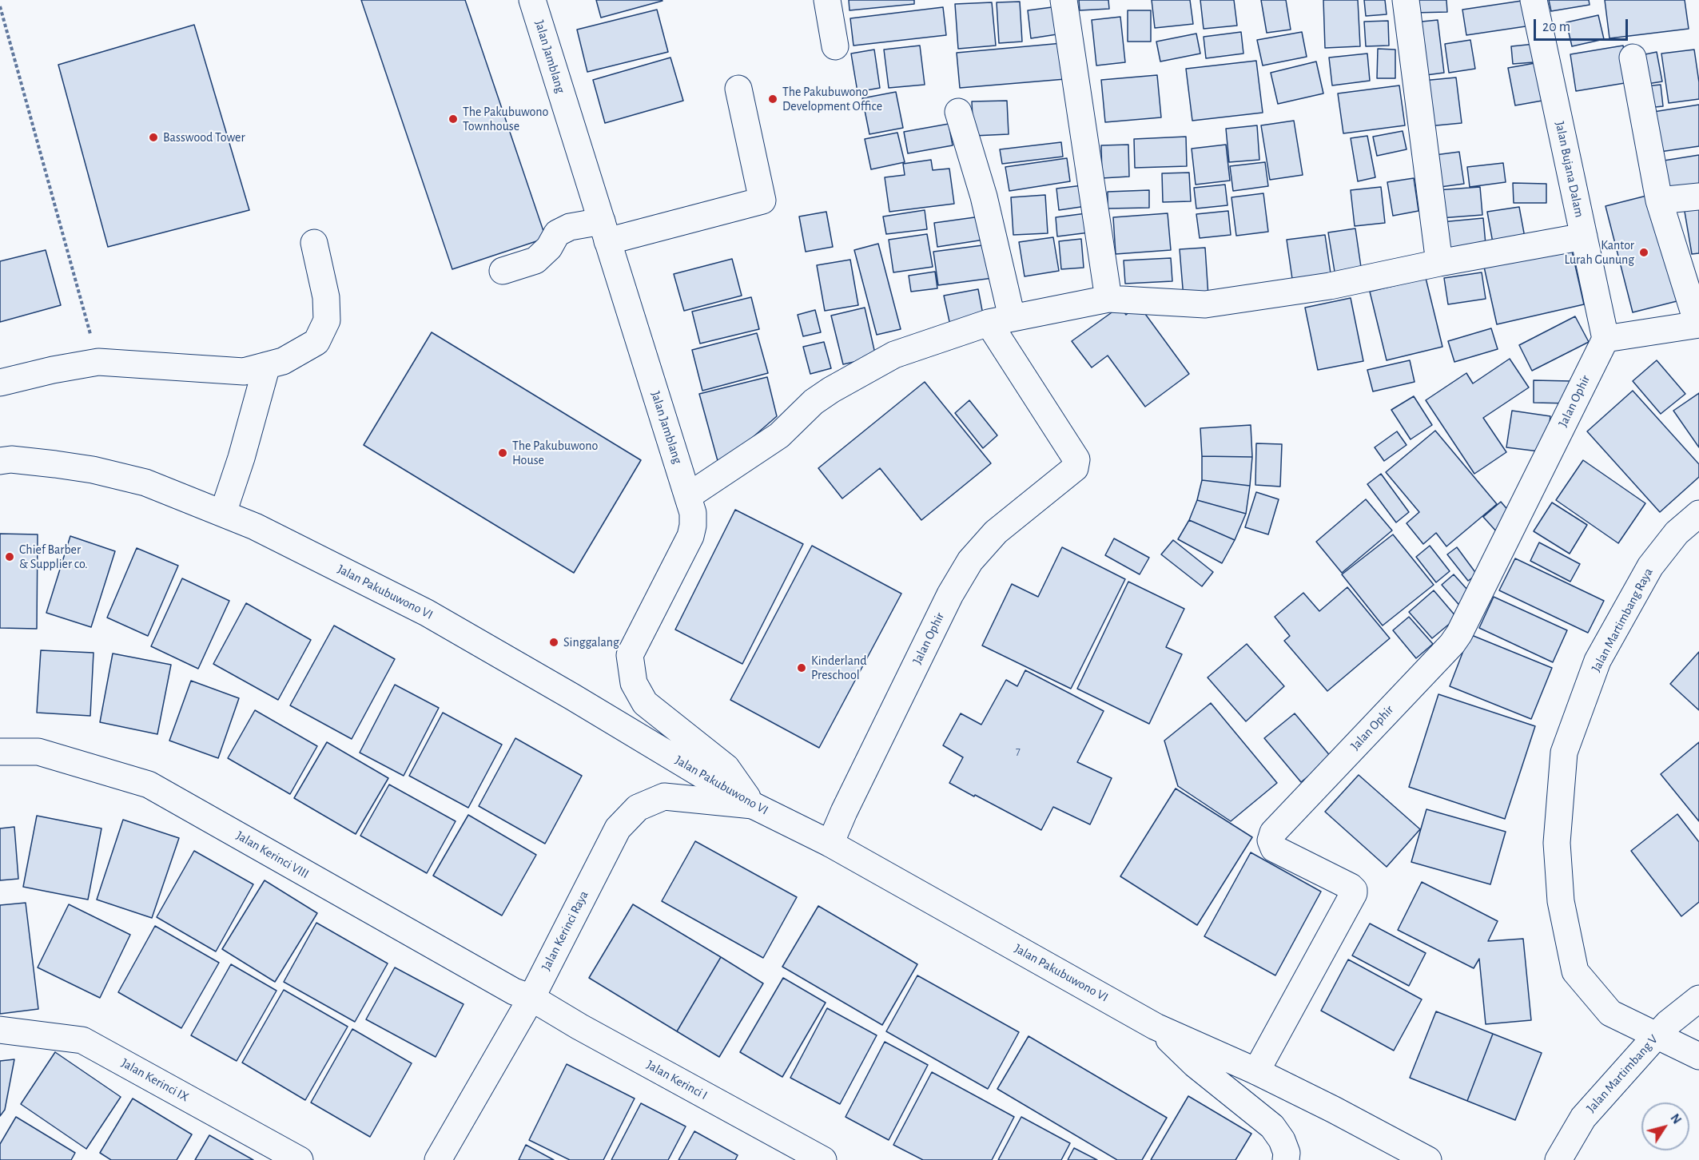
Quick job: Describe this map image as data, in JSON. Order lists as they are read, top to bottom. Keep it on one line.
{"streets":{"street":["Jalan Jamblang","Jalan Bujana Dalam","Jalan Ophir","Jalan Pakubuwono VI","Jalan Martimbang Raya","Jalan Kerinci VIII","Jalan Kerinci Raya","Jalan Martimbang V","Jalan Kerinci IX","Jalan Kerinci I"]},"crossings":[["Jalan Jamblang","Jalan Pakubuwono VI"],["Jalan Jamblang","Jalan Kerinci Raya"],["Jalan Bujana Dalam","Jalan Ophir"],["Jalan Ophir","Jalan Pakubuwono VI"],["Jalan Pakubuwono VI","Jalan Kerinci Raya"],["Jalan Martimbang Raya","Jalan Martimbang V"],["Jalan Kerinci VIII","Jalan Kerinci Raya"],["Jalan Kerinci VIII","Jalan Kerinci I"],["Jalan Kerinci Raya","Jalan Kerinci I"]],"places":["The Pakubuwono Development Office","The Pakubuwono Townhouse","Basswood Tower","Kantor Lurah Gunung","The Pakubuwono House","Chief Barber & Supplier co.","Singgalang","Kinderland Preschool"],"house_numbers":["7"],"scale_bar":"20 m","north":"top right"}
